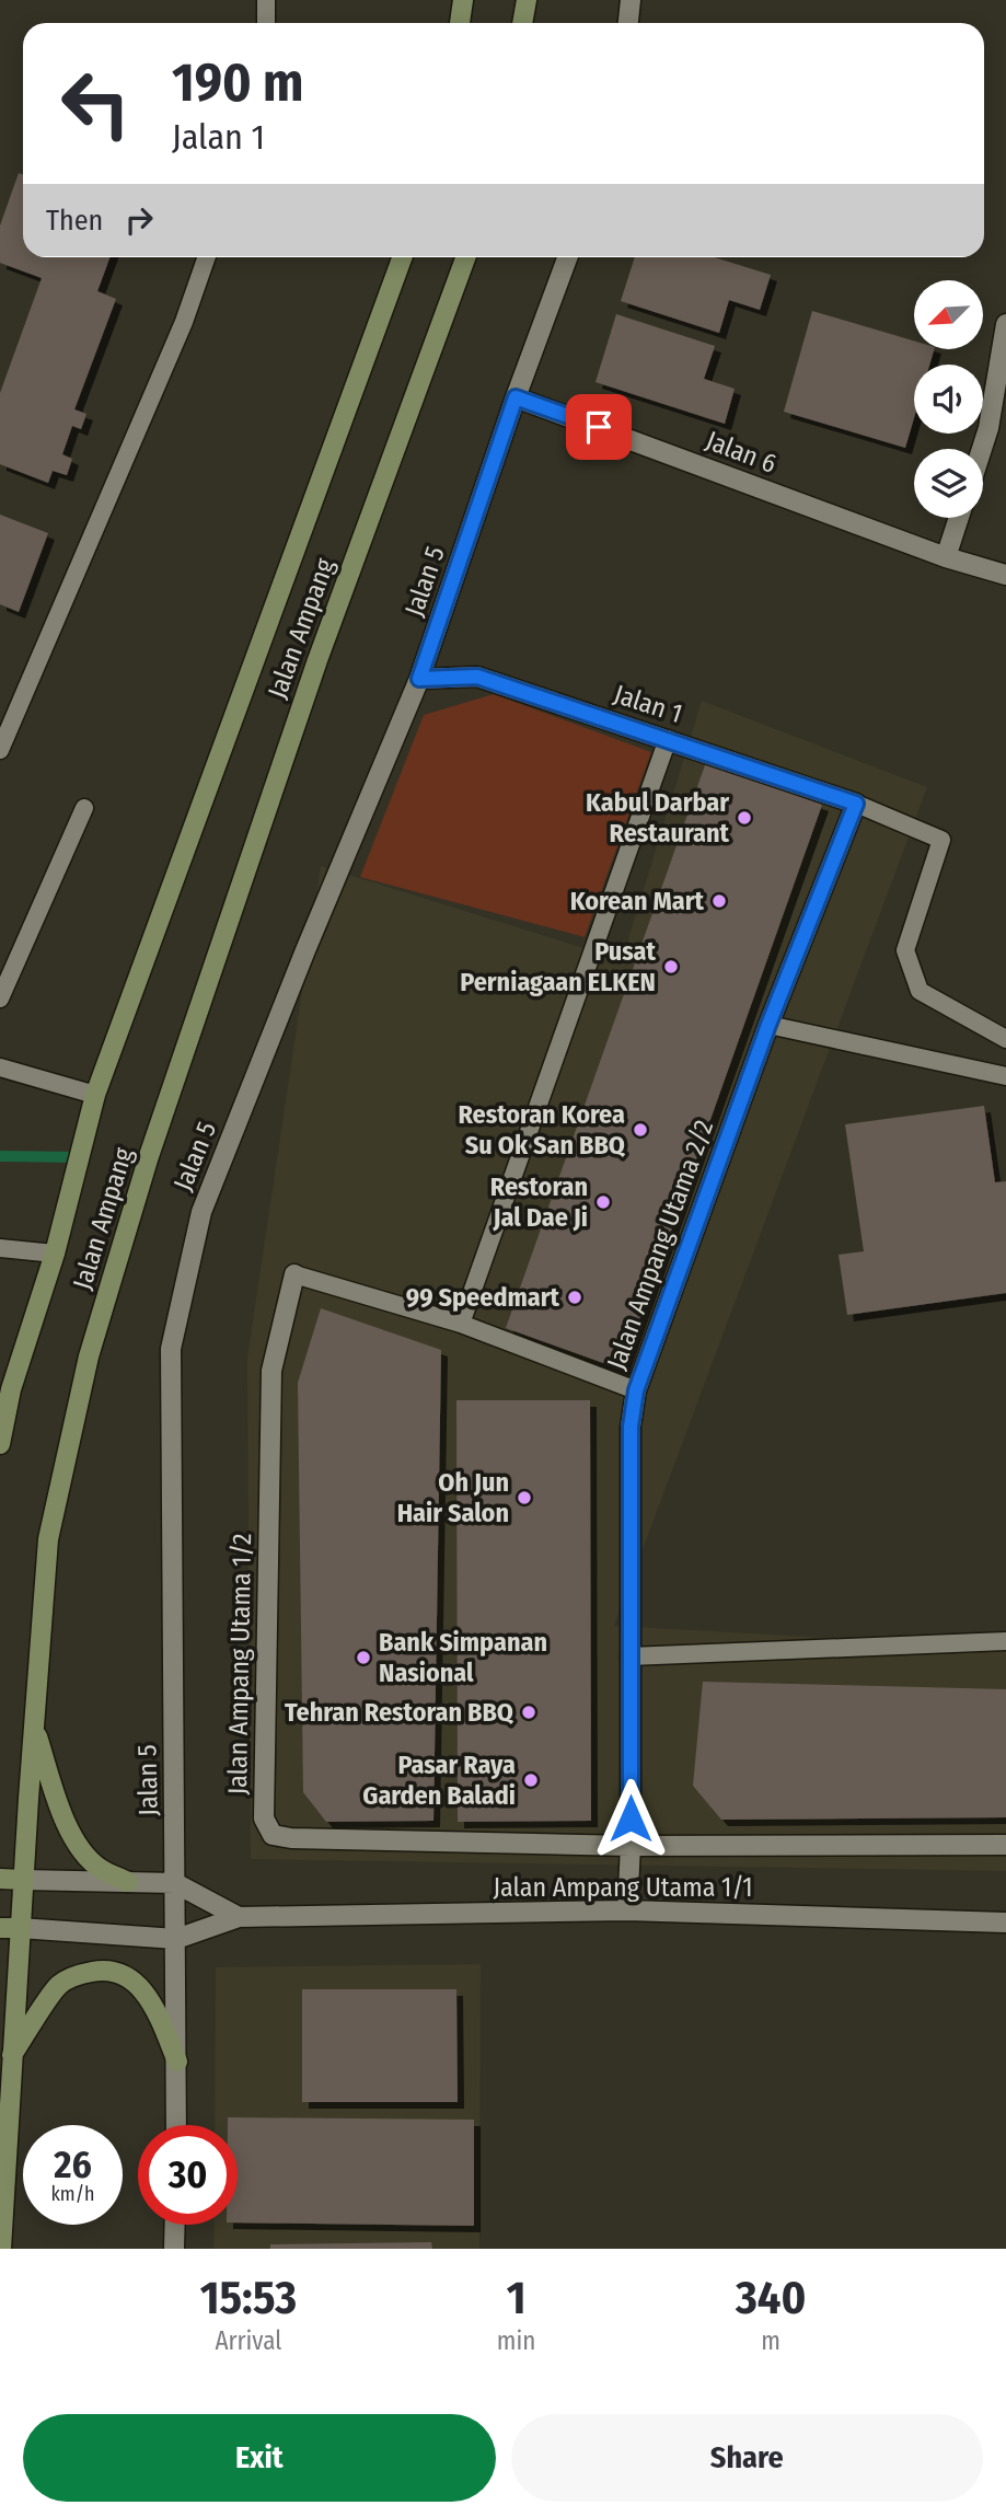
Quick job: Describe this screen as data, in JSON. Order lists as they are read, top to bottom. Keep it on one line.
{"streets":{"main road":["Jalan Ampang"],"street":["Jalan 6","Jalan 5","Jalan 1","Jalan Ampang Utama 2/2","Jalan Ampang Utama 1/2","Jalan Ampang Utama 1/1"]},"crossings":[["Jalan 6","Jalan 5"],["Jalan 5","Jalan 1"],["Jalan 5","Jalan Ampang Utama 1/1"],["Jalan Ampang","Jalan Ampang Utama 1/1"],["Jalan 1","Jalan Ampang Utama 2/2"],["Jalan Ampang Utama 2/2","Jalan Ampang Utama 1/2"],["Jalan Ampang Utama 2/2","Jalan Ampang Utama 1/1"]],"places":["Kabul Darbar Restaurant","Korean Mart","Pusat Perniagaan ELKEN","Restoran Korea Su Ok San BBQ","Restoran Jal Dae Ji","99 Speedmart","Oh Jun Hair Salon","Bank Simpanan Nasional","Tehran Restoran BBQ","Pasar Raya Garden Baladi"],"north":"bottom left","page":{"turn":["190 m","Jalan 1"],"then":"Then","speed":"26 km/h","limit":"30","eta":["15:53","Arrival","1","min","340","m"],"buttons":["Exit","Share"]}}
